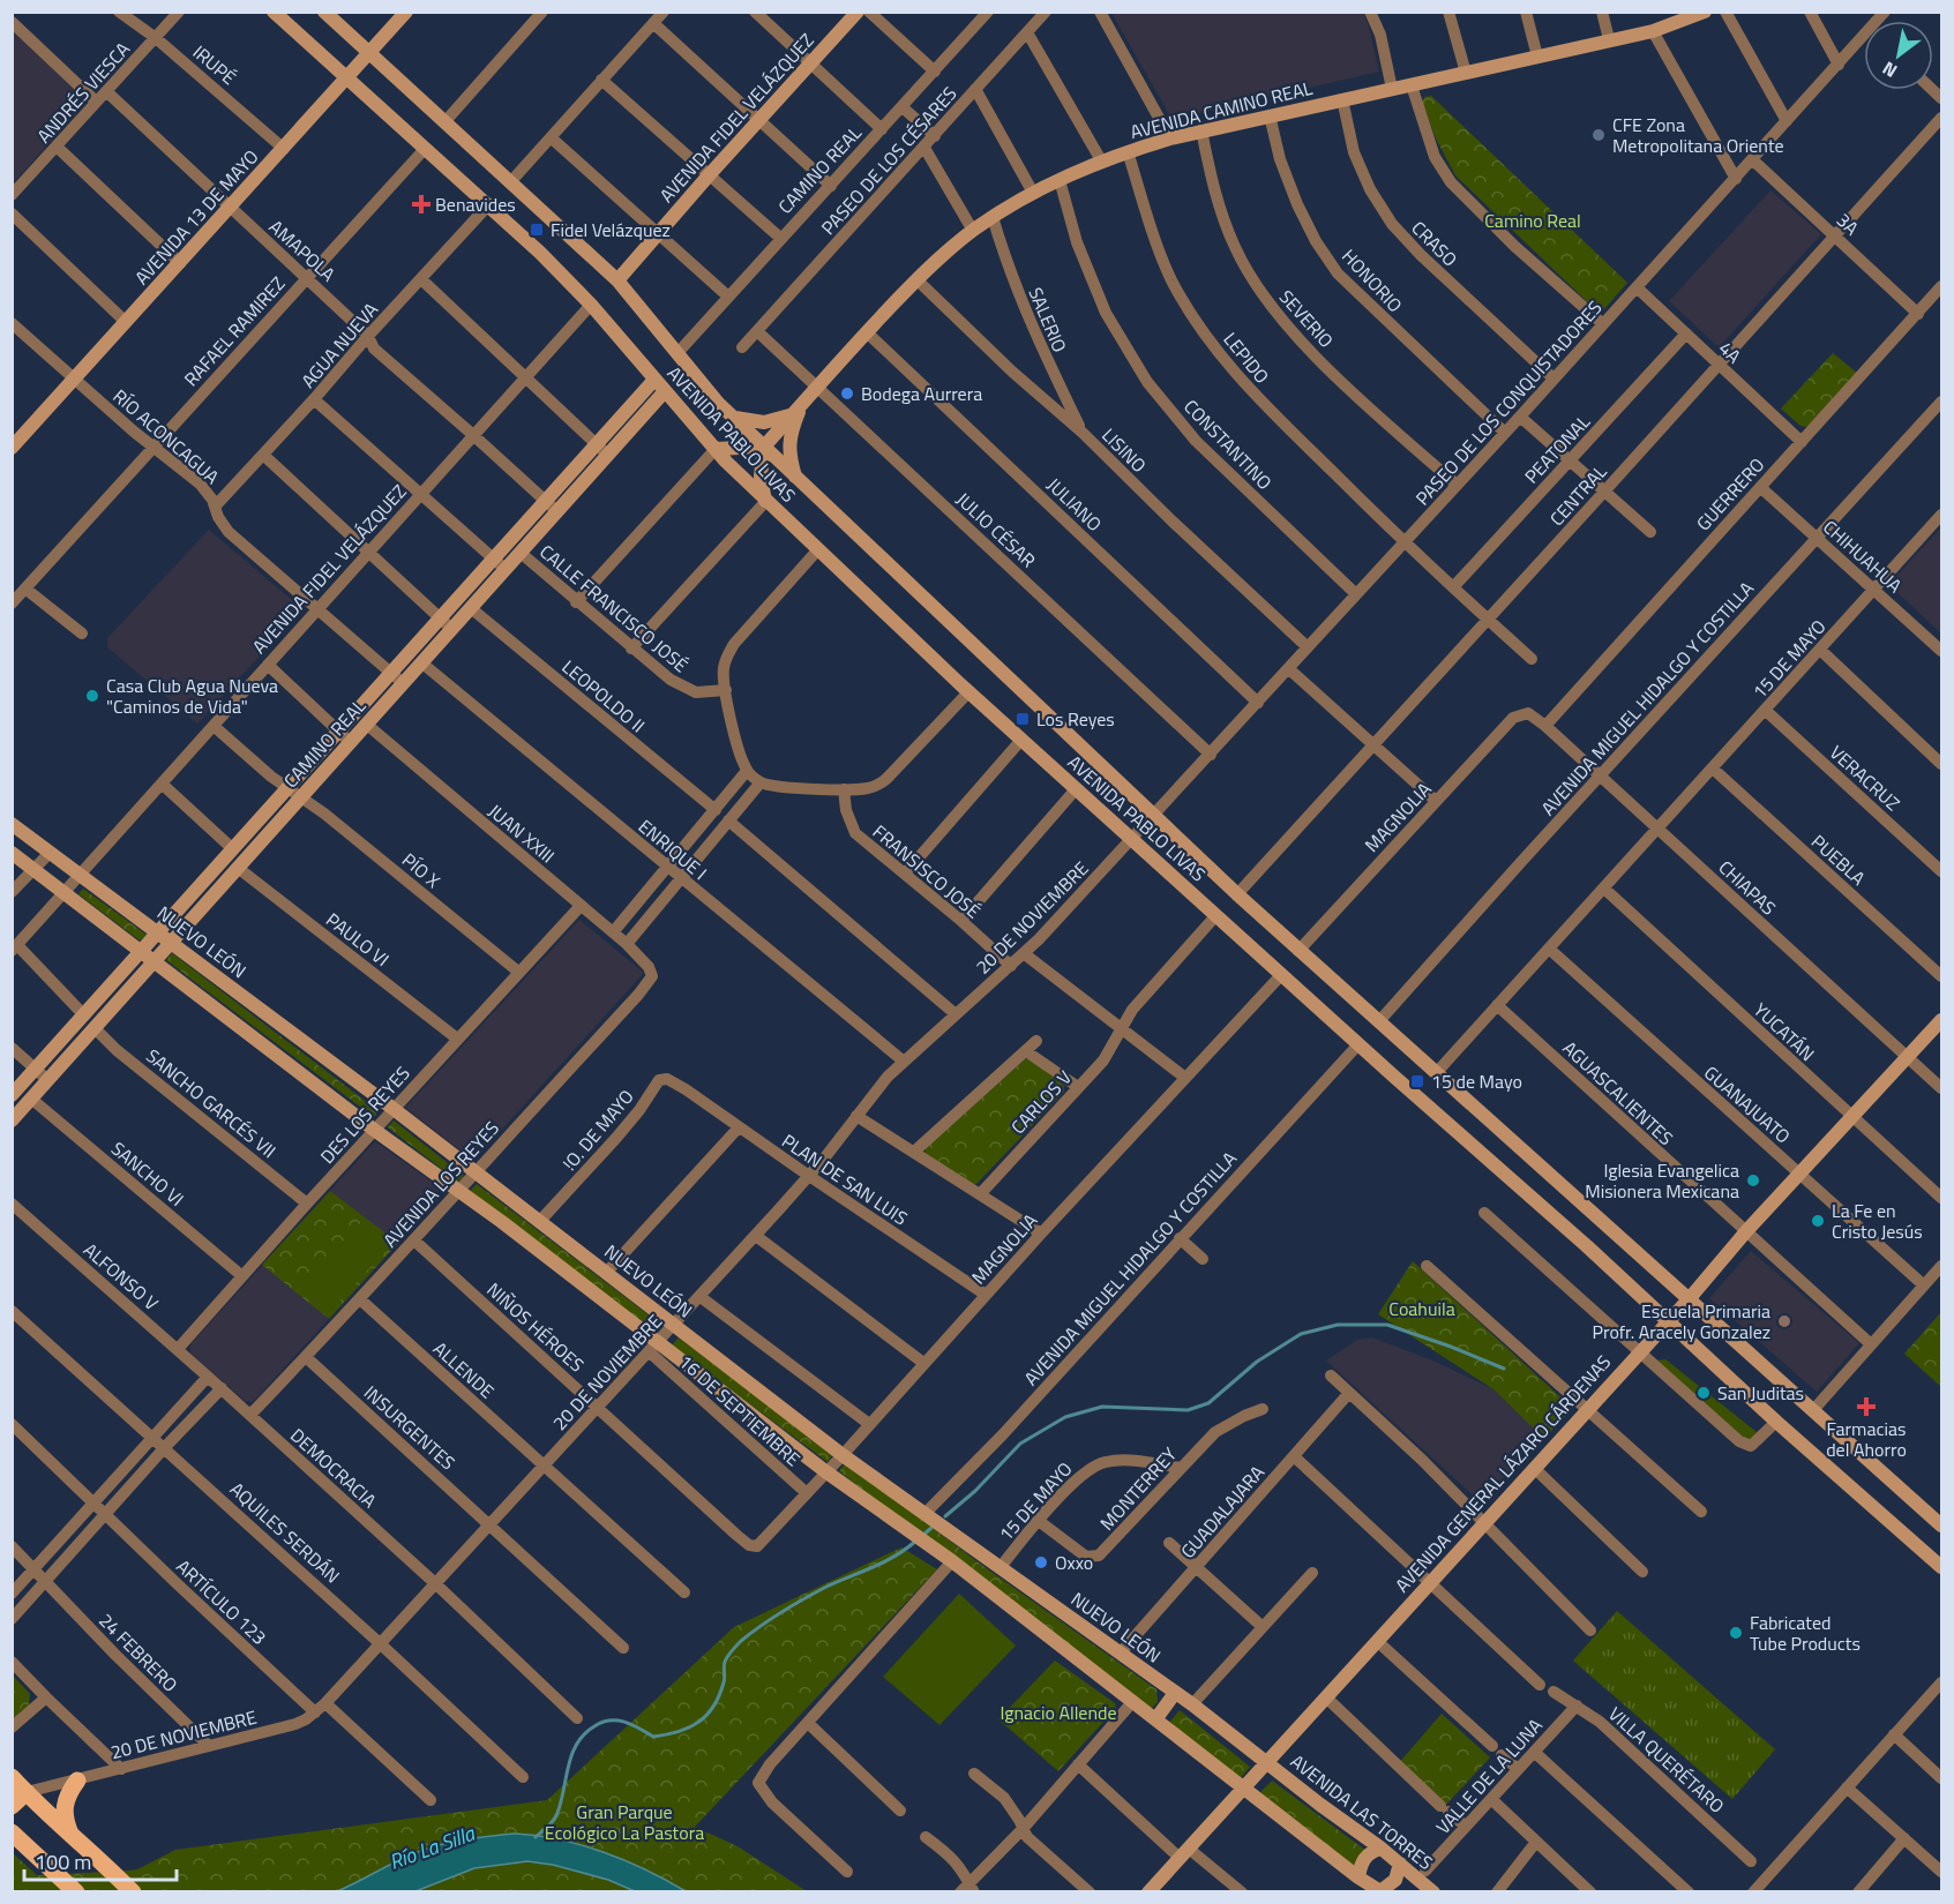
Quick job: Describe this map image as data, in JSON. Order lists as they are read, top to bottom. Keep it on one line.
{"streets":{"street":["IRUPÉ","ANDRÉS VIESCA","AVENIDA CAMINO REAL","AVENIDA FIDEL VELÁZQUEZ","PASEO DE LOS CÉSARES","CAMINO REAL","AVENIDA 13 DE MAYO","3A","CRASO","AMAPOLA","HONORIO","SEVERIO","SALERIO","RAFAEL RAMIREZ","AGUA NUEVA","4A","LEPIDO","PASEO DE LOS CONQUISTADORES","AVENIDA PABLO LIVAS","RÍO ACONCAGUA","CONSTANTINO","PEATONAL","LISINO","GUERRERO","CENTRAL","JULIANO","JULIO CÉSAR","CHIHUAHUA","CALLE FRANCISCO JOSÉ","15 DE MAYO","LEOPOLDO II","AVENIDA MIGUEL HIDALGO Y COSTILLA","VERACRUZ","MAGNOLIA","JUAN XXIII","ENRIQUE I","PUEBLA","PÍO X","FRANSISCO JOSÉ","CHIAPAS","20 DE NOVIEMBRE","PAULO VI","NUEVO LEÓN","YUCATÁN","AGUASCALIENTES","CARLOS V","SANCHO GARCÉS VII","GUANAJUATO","DES LOS REYES","!O. DE MAYO","SANCHO VI","PLAN DE SAN LUIS","AVENIDA LOS REYES","ALFONSO V","NIÑOS HÉROES","ALLENDE","16 DE SEPTIEMBRE","INSURGENTES","DEMOCRACIA","AVENIDA GENERAL LÁZARO CÁRDENAS","MONTERREY","GUADALAJARA","AQUILES SERDÁN","ARTÍCULO 123","24 FEBRERO","VILLA QUERÉTARO","VALLE DE LA LUNA","AVENIDA LAS TORRES"]},"crossings":[["IRUPÉ","ANDRÉS VIESCA"],["IRUPÉ","AVENIDA 13 DE MAYO"],["ANDRÉS VIESCA","AMAPOLA"],["AVENIDA CAMINO REAL","CRASO"],["AVENIDA CAMINO REAL","HONORIO"],["AVENIDA CAMINO REAL","SEVERIO"],["AVENIDA CAMINO REAL","SALERIO"],["AVENIDA CAMINO REAL","LEPIDO"],["AVENIDA CAMINO REAL","AVENIDA PABLO LIVAS"],["AVENIDA CAMINO REAL","CONSTANTINO"],["AVENIDA CAMINO REAL","LISINO"],["AVENIDA CAMINO REAL","JULIANO"],["AVENIDA CAMINO REAL","JULIO CÉSAR"],["AVENIDA FIDEL VELÁZQUEZ","AMAPOLA"],["AVENIDA FIDEL VELÁZQUEZ","AVENIDA PABLO LIVAS"],["AVENIDA FIDEL VELÁZQUEZ","RÍO ACONCAGUA"],["AVENIDA FIDEL VELÁZQUEZ","PÍO X"],["AVENIDA FIDEL VELÁZQUEZ","NUEVO LEÓN"],["PASEO DE LOS CÉSARES","JULIO CÉSAR"],["CAMINO REAL","AMAPOLA"],["CAMINO REAL","AVENIDA PABLO LIVAS"],["CAMINO REAL","RÍO ACONCAGUA"],["CAMINO REAL","CALLE FRANCISCO JOSÉ"],["CAMINO REAL","LEOPOLDO II"],["CAMINO REAL","JUAN XXIII"],["CAMINO REAL","ENRIQUE I"],["CAMINO REAL","PÍO X"],["CAMINO REAL","PAULO VI"],["CAMINO REAL","NUEVO LEÓN"],["CAMINO REAL","SANCHO GARCÉS VII"],["CAMINO REAL","SANCHO VI"],["AVENIDA 13 DE MAYO","AMAPOLA"],["AVENIDA 13 DE MAYO","AVENIDA PABLO LIVAS"],["AVENIDA 13 DE MAYO","RÍO ACONCAGUA"],["3A","PASEO DE LOS CONQUISTADORES"],["3A","GUERRERO"],["3A","CENTRAL"],["CRASO","PASEO DE LOS CONQUISTADORES"],["AMAPOLA","RAFAEL RAMIREZ"],["AMAPOLA","AGUA NUEVA"],["HONORIO","PASEO DE LOS CONQUISTADORES"],["SEVERIO","PASEO DE LOS CONQUISTADORES"],["SALERIO","LISINO"],["RAFAEL RAMIREZ","AVENIDA PABLO LIVAS"],["RAFAEL RAMIREZ","RÍO ACONCAGUA"],["AGUA NUEVA","AVENIDA PABLO LIVAS"],["AGUA NUEVA","RÍO ACONCAGUA"],["4A","PASEO DE LOS CONQUISTADORES"],["4A","PEATONAL"],["4A","GUERRERO"],["4A","CENTRAL"],["LEPIDO","PASEO DE LOS CONQUISTADORES"],["LEPIDO","PEATONAL"],["LEPIDO","CENTRAL"],["PASEO DE LOS CONQUISTADORES","AVENIDA PABLO LIVAS"],["PASEO DE LOS CONQUISTADORES","CONSTANTINO"],["PASEO DE LOS CONQUISTADORES","LISINO"],["PASEO DE LOS CONQUISTADORES","JULIANO"],["PASEO DE LOS CONQUISTADORES","JULIO CÉSAR"],["PASEO DE LOS CONQUISTADORES","20 DE NOVIEMBRE"],["AVENIDA PABLO LIVAS","CENTRAL"],["AVENIDA PABLO LIVAS","15 DE MAYO"],["AVENIDA PABLO LIVAS","AVENIDA MIGUEL HIDALGO Y COSTILLA"],["AVENIDA PABLO LIVAS","MAGNOLIA"],["AVENIDA PABLO LIVAS","20 DE NOVIEMBRE"],["AVENIDA PABLO LIVAS","AVENIDA GENERAL LÁZARO CÁRDENAS"],["GUERRERO","CHIHUAHUA"],["GUERRERO","CHIAPAS"],["CHIHUAHUA","15 DE MAYO"],["CHIHUAHUA","AVENIDA MIGUEL HIDALGO Y COSTILLA"],["15 DE MAYO","VERACRUZ"],["15 DE MAYO","PUEBLA"],["15 DE MAYO","CHIAPAS"],["15 DE MAYO","NUEVO LEÓN"],["15 DE MAYO","YUCATÁN"],["15 DE MAYO","AGUASCALIENTES"],["15 DE MAYO","GUANAJUATO"],["15 DE MAYO","MONTERREY"],["AVENIDA MIGUEL HIDALGO Y COSTILLA","CHIAPAS"],["AVENIDA MIGUEL HIDALGO Y COSTILLA","NUEVO LEÓN"],["MAGNOLIA","CHIAPAS"],["MAGNOLIA","NUEVO LEÓN"],["MAGNOLIA","PLAN DE SAN LUIS"],["MAGNOLIA","NIÑOS HÉROES"],["MAGNOLIA","16 DE SEPTIEMBRE"],["JUAN XXIII","DES LOS REYES"],["JUAN XXIII","AVENIDA LOS REYES"],["ENRIQUE I","20 DE NOVIEMBRE"],["PÍO X","DES LOS REYES"],["FRANSISCO JOSÉ","20 DE NOVIEMBRE"],["CHIAPAS","AVENIDA GENERAL LÁZARO CÁRDENAS"],["20 DE NOVIEMBRE","NUEVO LEÓN"],["20 DE NOVIEMBRE","PLAN DE SAN LUIS"],["20 DE NOVIEMBRE","NIÑOS HÉROES"],["20 DE NOVIEMBRE","ALLENDE"],["20 DE NOVIEMBRE","16 DE SEPTIEMBRE"],["20 DE NOVIEMBRE","INSURGENTES"],["20 DE NOVIEMBRE","DEMOCRACIA"],["20 DE NOVIEMBRE","AQUILES SERDÁN"],["20 DE NOVIEMBRE","ARTÍCULO 123"],["20 DE NOVIEMBRE","24 FEBRERO"],["PAULO VI","DES LOS REYES"],["NUEVO LEÓN","DES LOS REYES"],["NUEVO LEÓN","!O. DE MAYO"],["NUEVO LEÓN","AVENIDA LOS REYES"],["NUEVO LEÓN","AVENIDA GENERAL LÁZARO CÁRDENAS"],["NUEVO LEÓN","GUADALAJARA"],["NUEVO LEÓN","AVENIDA LAS TORRES"],["YUCATÁN","AVENIDA GENERAL LÁZARO CÁRDENAS"],["AGUASCALIENTES","AVENIDA GENERAL LÁZARO CÁRDENAS"],["SANCHO GARCÉS VII","DES LOS REYES"],["GUANAJUATO","AVENIDA GENERAL LÁZARO CÁRDENAS"],["DES LOS REYES","SANCHO VI"],["DES LOS REYES","ALFONSO V"],["!O. DE MAYO","PLAN DE SAN LUIS"],["AVENIDA LOS REYES","NIÑOS HÉROES"],["AVENIDA LOS REYES","ALLENDE"],["AVENIDA LOS REYES","INSURGENTES"],["AVENIDA LOS REYES","DEMOCRACIA"],["ALFONSO V","DEMOCRACIA"],["AVENIDA GENERAL LÁZARO CÁRDENAS","AVENIDA LAS TORRES"],["VILLA QUERÉTARO","VALLE DE LA LUNA"]],"water":["Río La Silla"],"parks":["Camino Real","Coahuila","Ignacio Allende","Gran Parque Ecológico La Pastora"],"places":{"other":["CFE Zona Metropolitana Oriente","Bodega Aurrera","Casa Club Agua Nueva \"Caminos de Vida\"","Iglesia Evangelica Misionera Mexicana","La Fe en Cristo Jesús","Escuela Primaria Profr. Aracely Gonzalez","San Juditas","Oxxo","Fabricated Tube Products"],"health":["Benavides","Farmacias del Ahorro"],"transit":["Fidel Velázquez","Los Reyes","15 de Mayo"]},"scale_bar":"100 m","north":"bottom left"}
